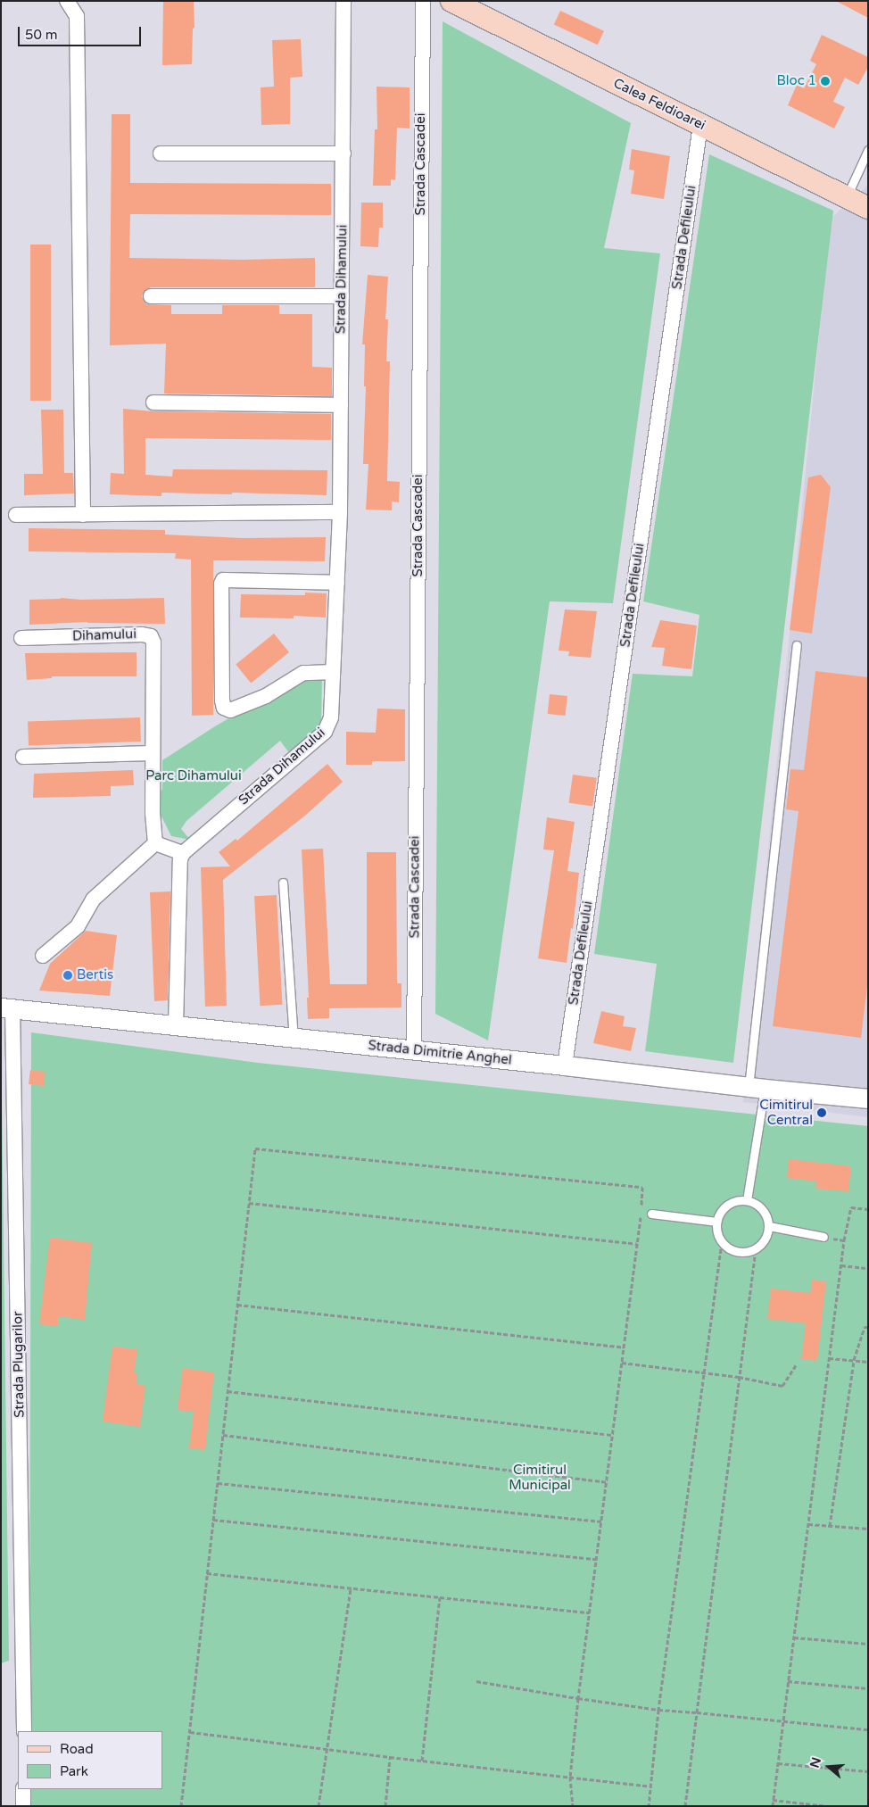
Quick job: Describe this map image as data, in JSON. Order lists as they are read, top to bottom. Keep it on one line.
{"streets":{"main road":["Calea Feldioarei"],"street":["Strada Cascadei","Strada Defileului","Strada Dihamului","Dihamului","Strada Dimitrie Anghel","Strada Plugarilor"]},"crossings":[["Calea Feldioarei","Strada Defileului"],["Strada Cascadei","Strada Dimitrie Anghel"],["Strada Defileului","Strada Dimitrie Anghel"],["Strada Dimitrie Anghel","Strada Plugarilor"]],"parks":["Parc Dihamului","Cimitirul Municipal"],"places":["Bloc 1","Bertis","Cimitirul Central"],"legend":["Road","Park"],"scale_bar":"50 m","north":"left"}
